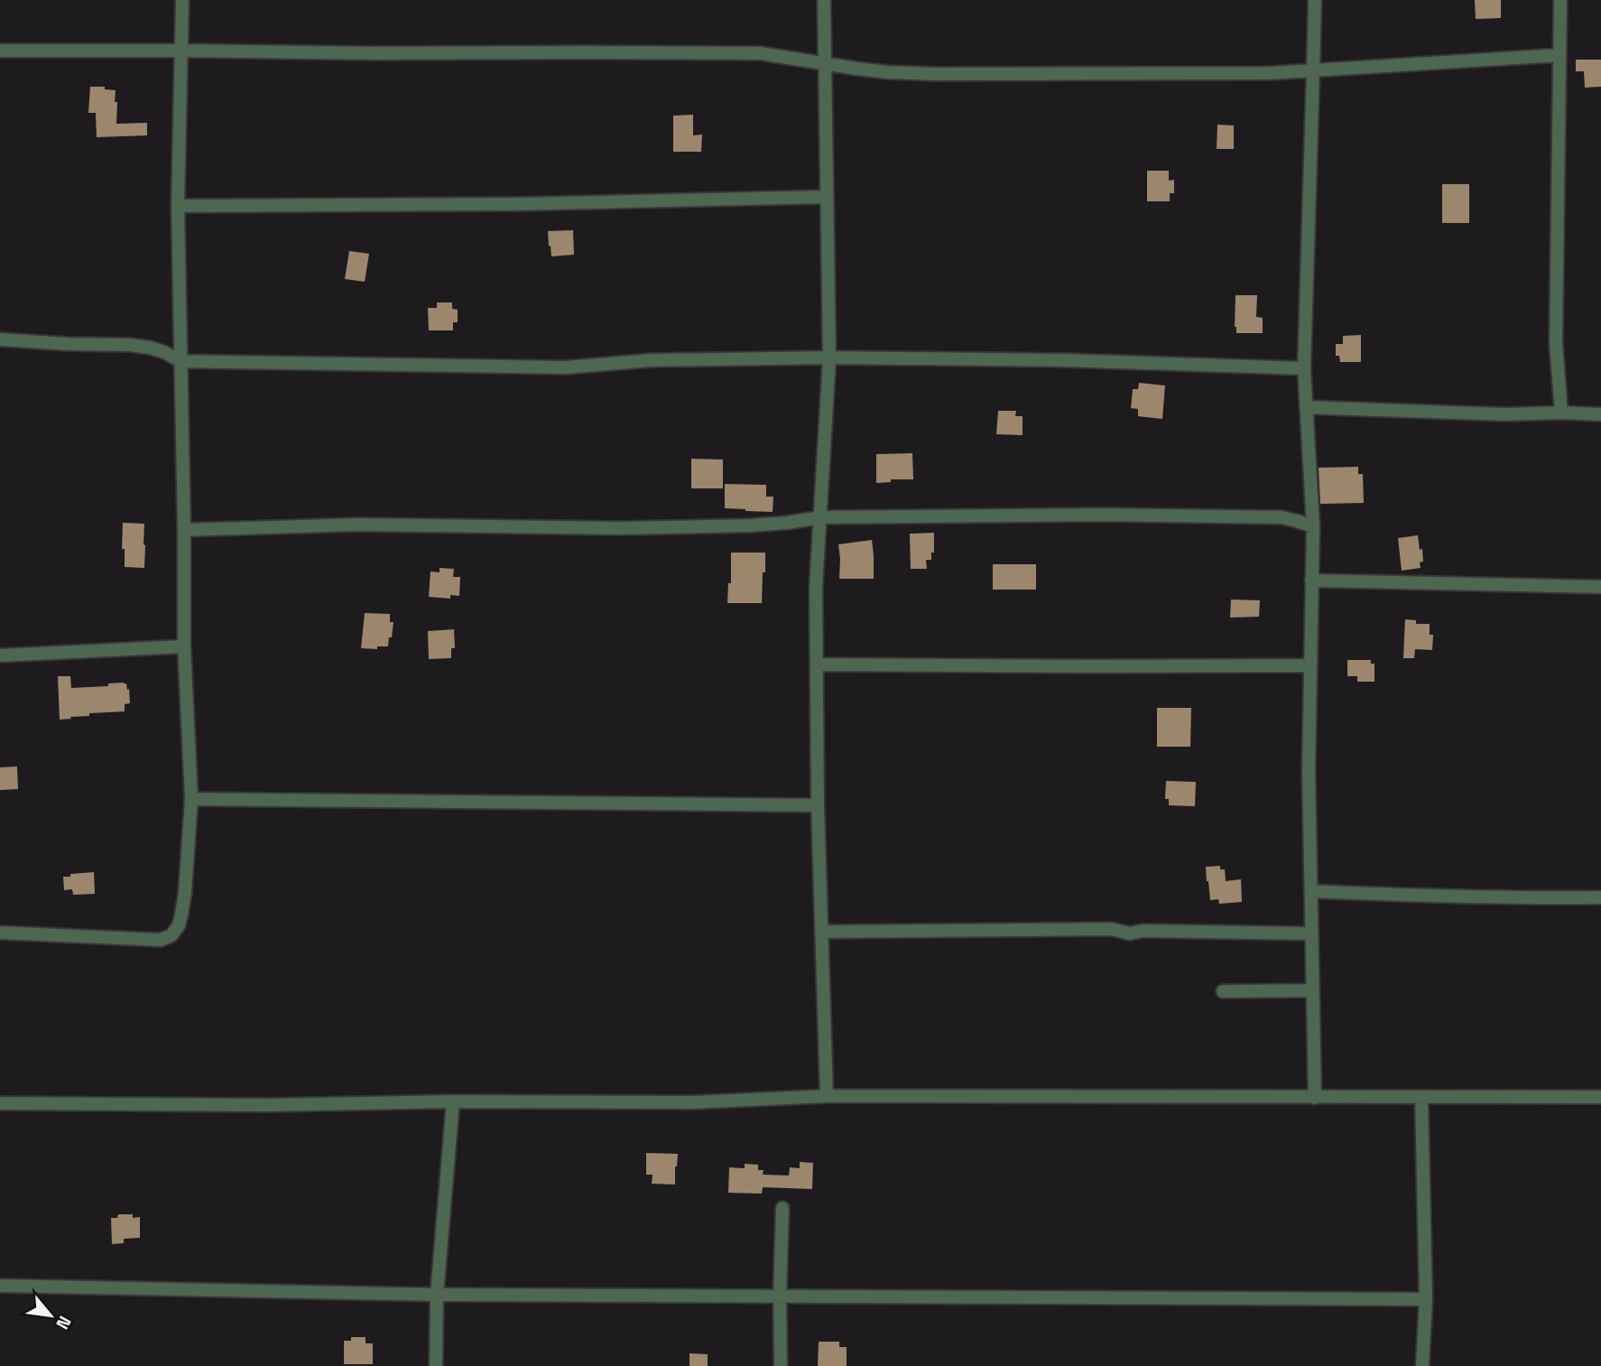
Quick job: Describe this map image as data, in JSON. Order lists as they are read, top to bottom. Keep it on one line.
{"north":"bottom right"}
